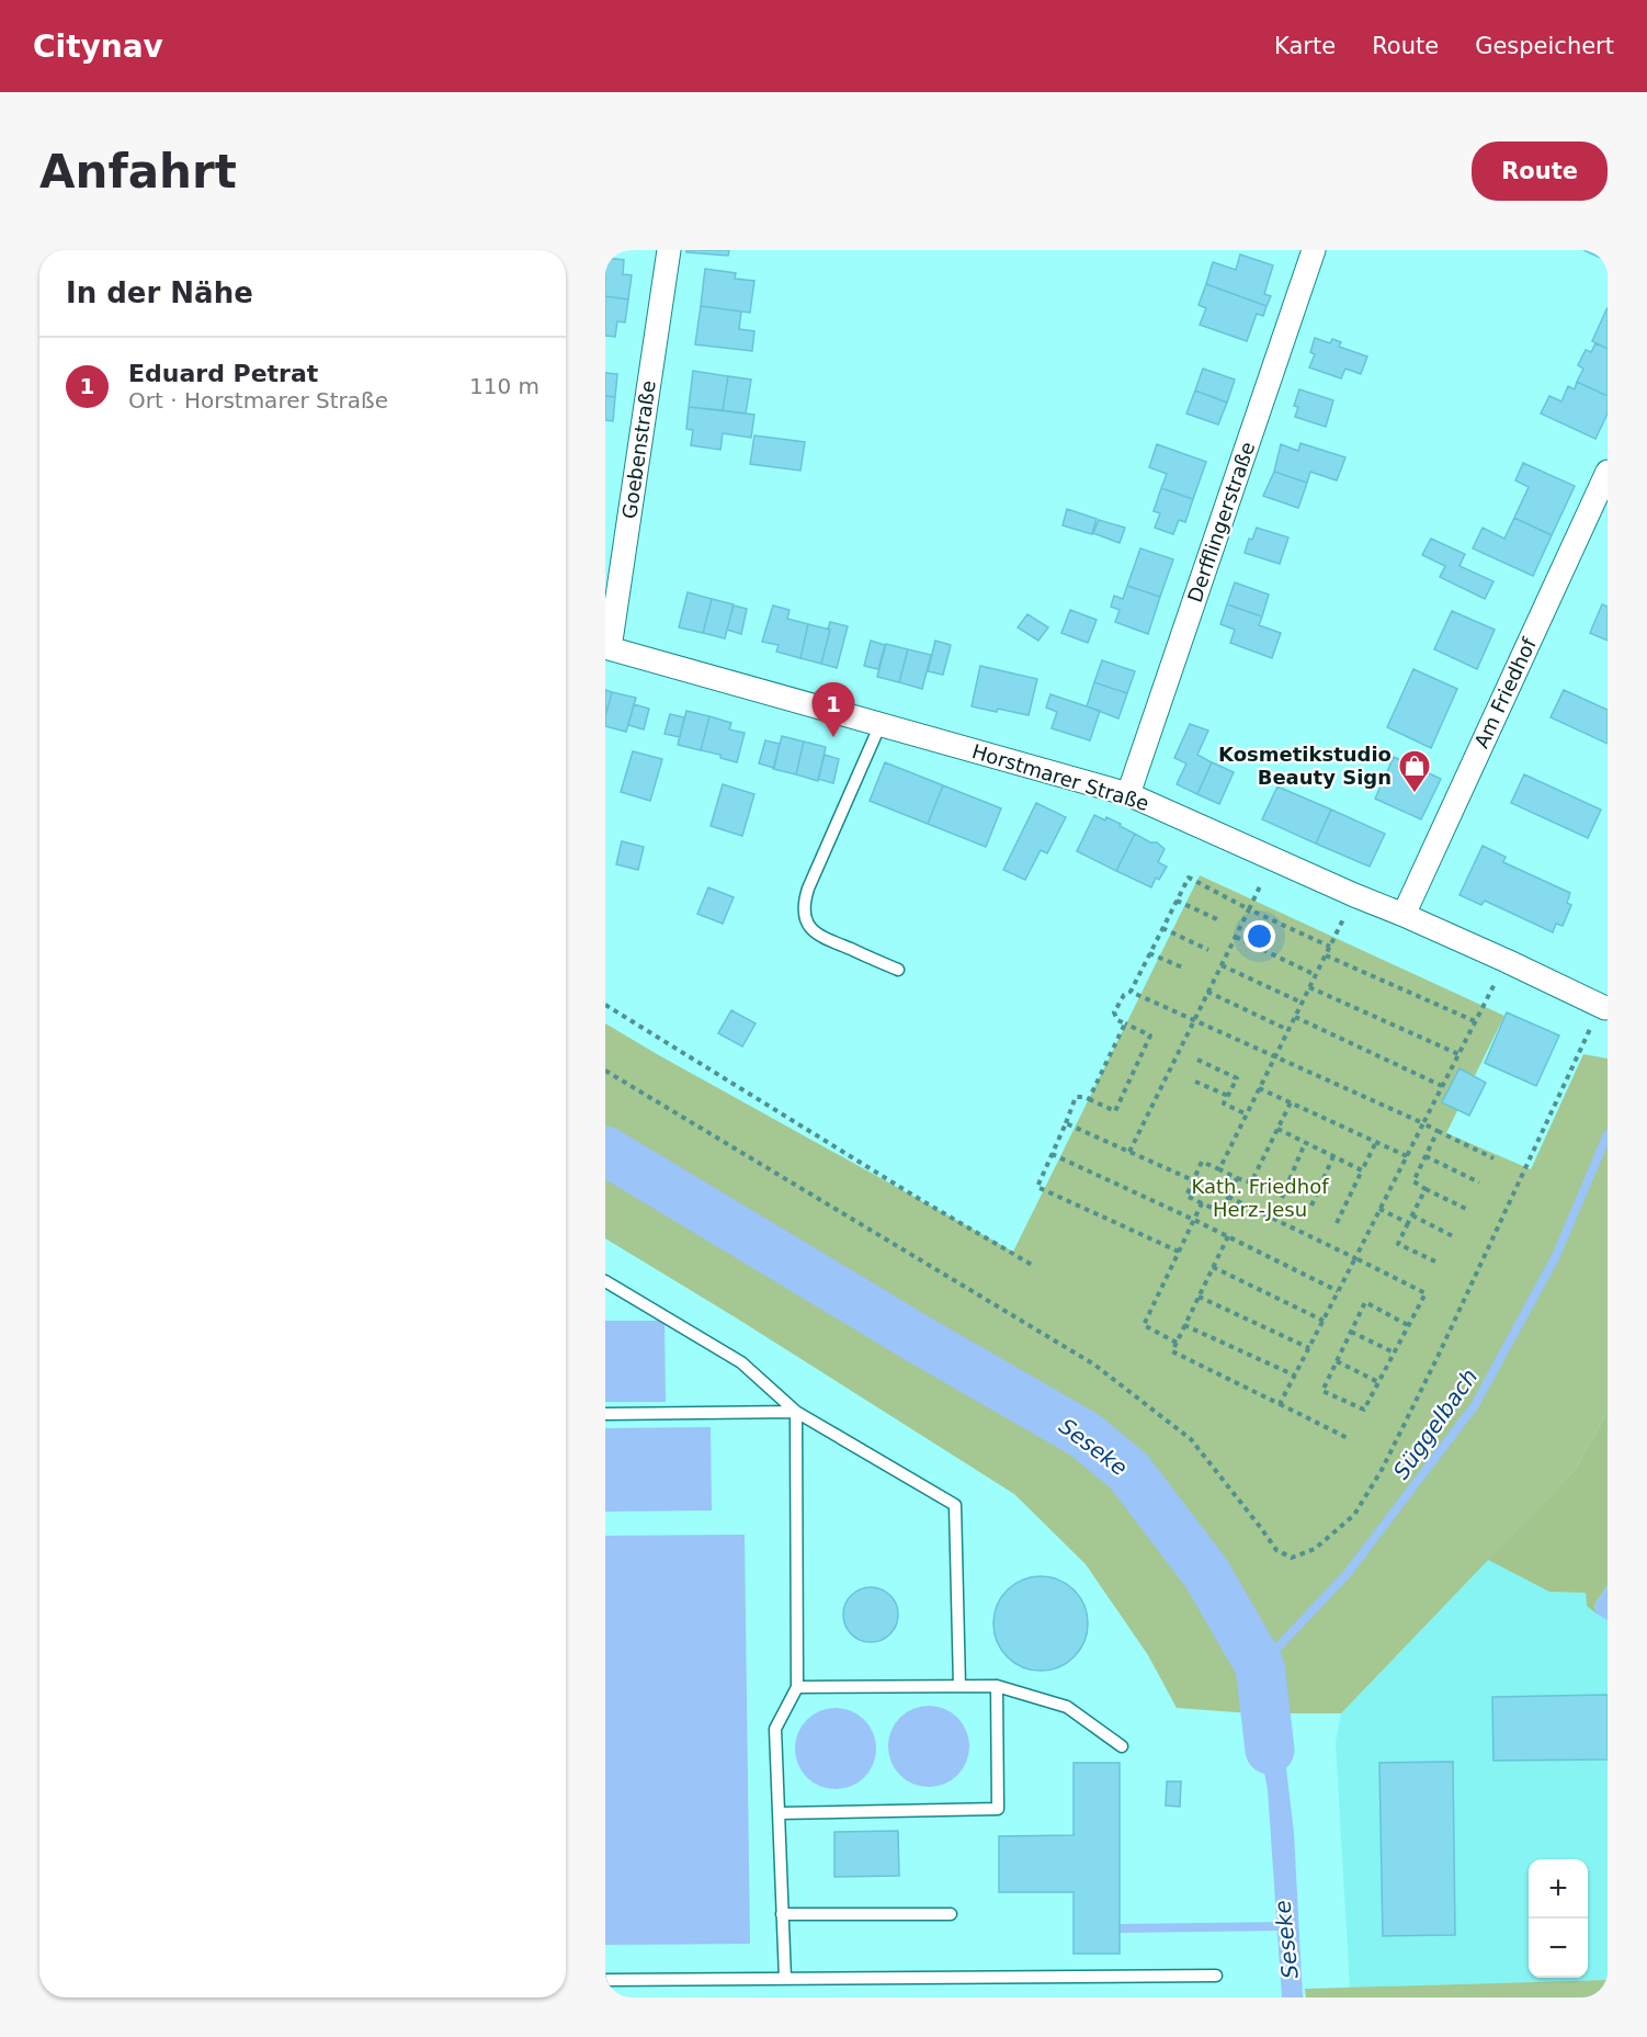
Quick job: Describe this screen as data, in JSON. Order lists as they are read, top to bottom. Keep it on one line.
{"streets":{"street":["Goebenstraße","Derfflingerstraße","Am Friedhof","Horstmarer Straße"]},"crossings":[["Goebenstraße","Horstmarer Straße"],["Derfflingerstraße","Horstmarer Straße"],["Am Friedhof","Horstmarer Straße"]],"water":["Süggelbach","Seseke"],"parks":["Kath. Friedhof Herz-Jesu"],"places":{"shop":["Kosmetikstudio Beauty Sign"]},"page":{"header":"Citynav","nav":["Karte","Route","Gespeichert"],"buttons":"Route","title":"Anfahrt","heading":"In der Nähe","list":[{"mark":"1","name":"Eduard Petrat","note":"Ort · Horstmarer Straße","value":"110 m"}],"pins":"1","map_buttons":["+","−"]}}
